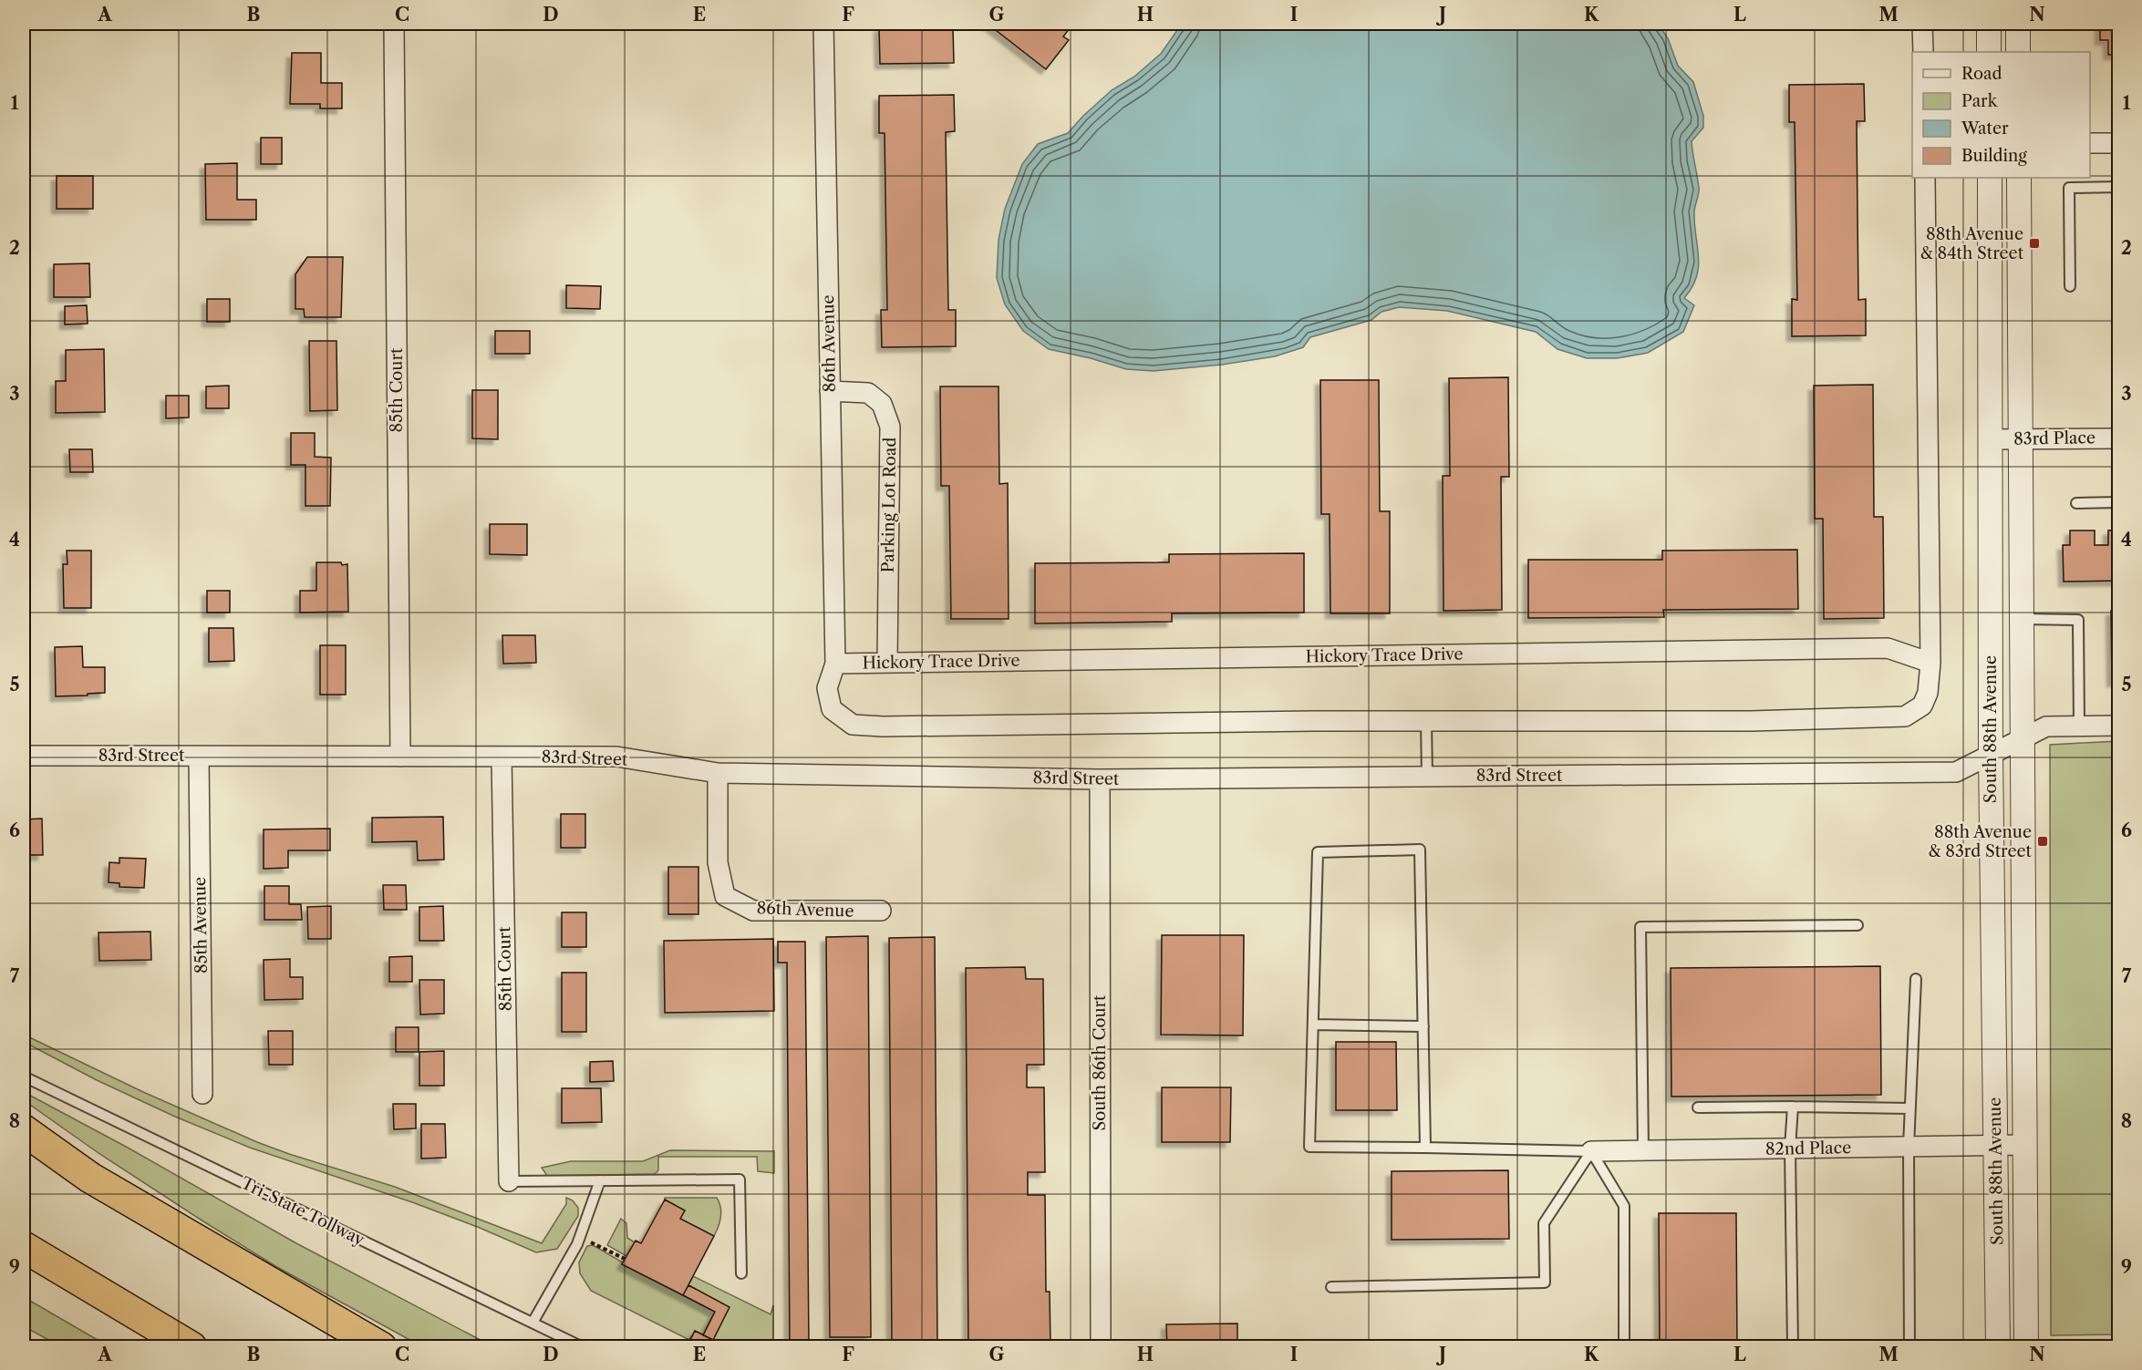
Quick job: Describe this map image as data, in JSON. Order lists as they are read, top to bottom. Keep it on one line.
{"streets":{"street":["86th Avenue","85th Court","83rd Place","Parking Lot Road","Hickory Trace Drive","South 88th Avenue","83rd Street","85th Avenue","South 86th Court","82nd Place"],"lane":["Tri-State Tollway"]},"crossings":[["86th Avenue","Parking Lot Road"],["86th Avenue","Hickory Trace Drive"],["86th Avenue","83rd Street"],["85th Court","83rd Street"],["83rd Place","South 88th Avenue"],["Parking Lot Road","Hickory Trace Drive"],["South 88th Avenue","83rd Street"],["South 88th Avenue","82nd Place"],["83rd Street","85th Avenue"],["83rd Street","South 86th Court"]],"places":{"transit":["88th Avenue & 84th Street","88th Avenue & 83rd Street"]},"legend":["Road","Park","Water","Building"],"grid":{"columns":["A","B","C","D","E","F","G","H","I","J","K","L","M","N"],"rows":["1","2","3","4","5","6","7","8","9"]}}
